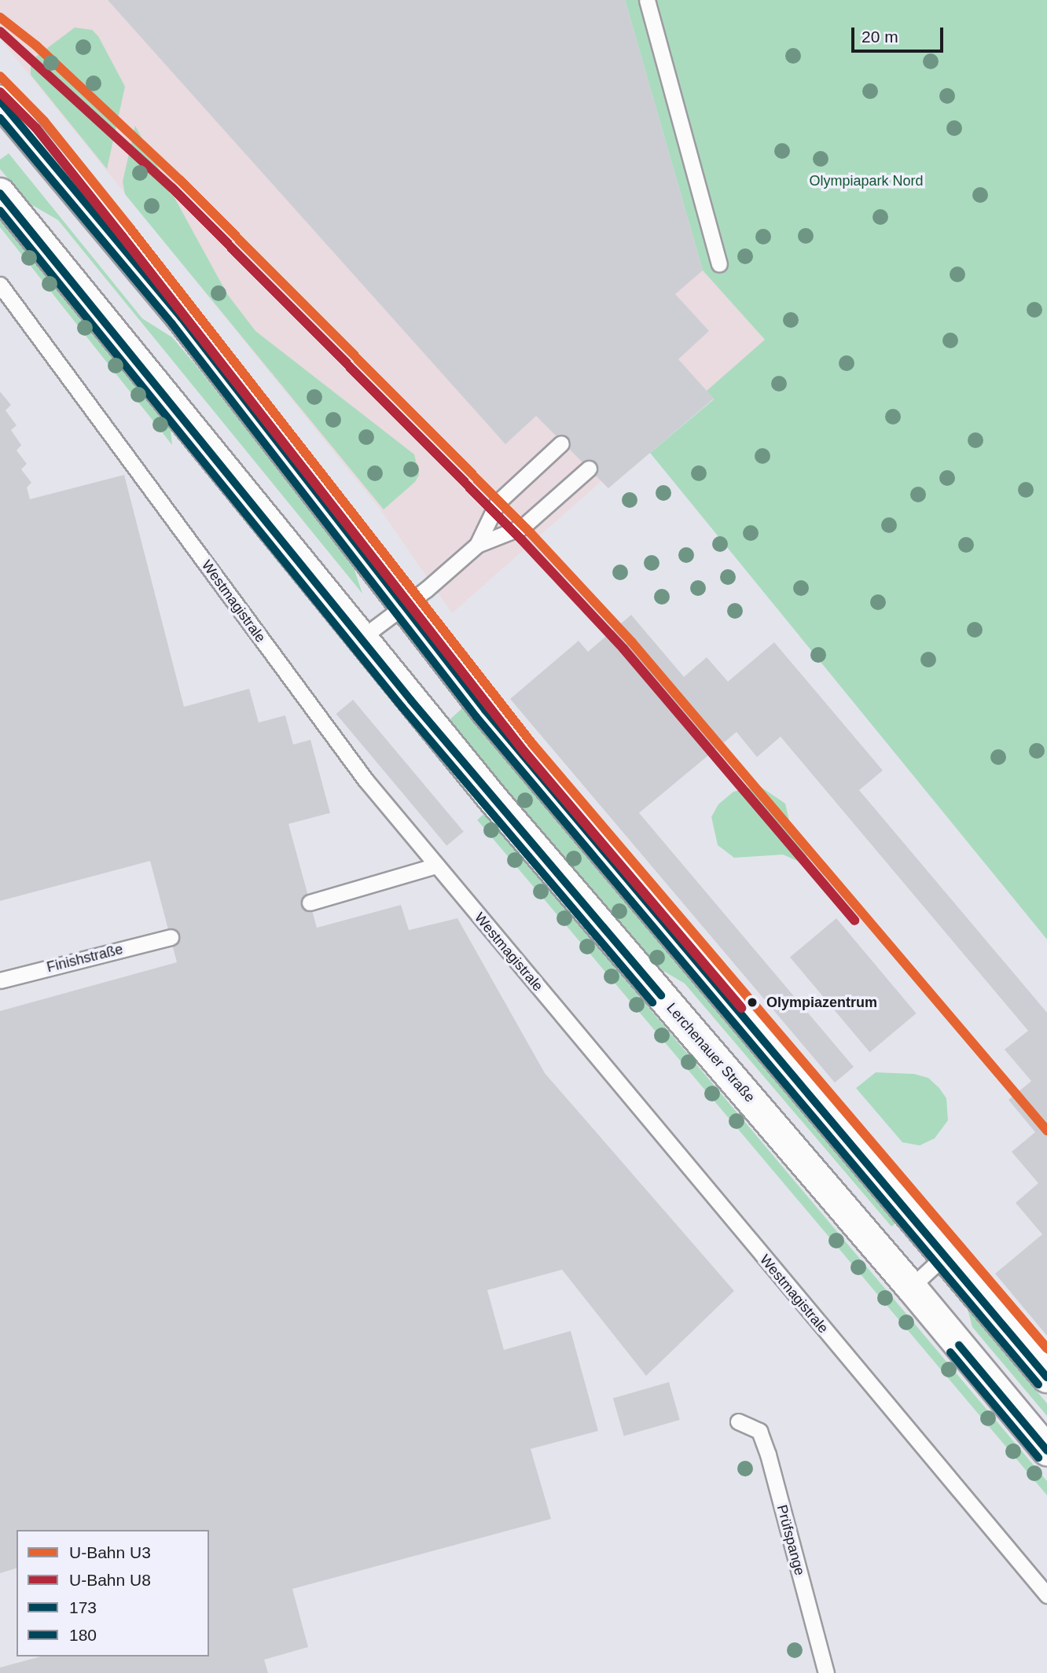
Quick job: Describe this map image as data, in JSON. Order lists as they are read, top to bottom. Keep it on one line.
{"streets":{"main road":["Lerchenauer Straße"],"lane":["Westmagistrale","Finishstraße","Prüfspange"]},"parks":["Olympiapark Nord"],"places":["Olympiazentrum"],"lines":["metro line U3","metro line U8","transit line 173","transit line 180"],"legend":["U-Bahn U3","U-Bahn U8","173","180"],"scale_bar":"20 m"}
